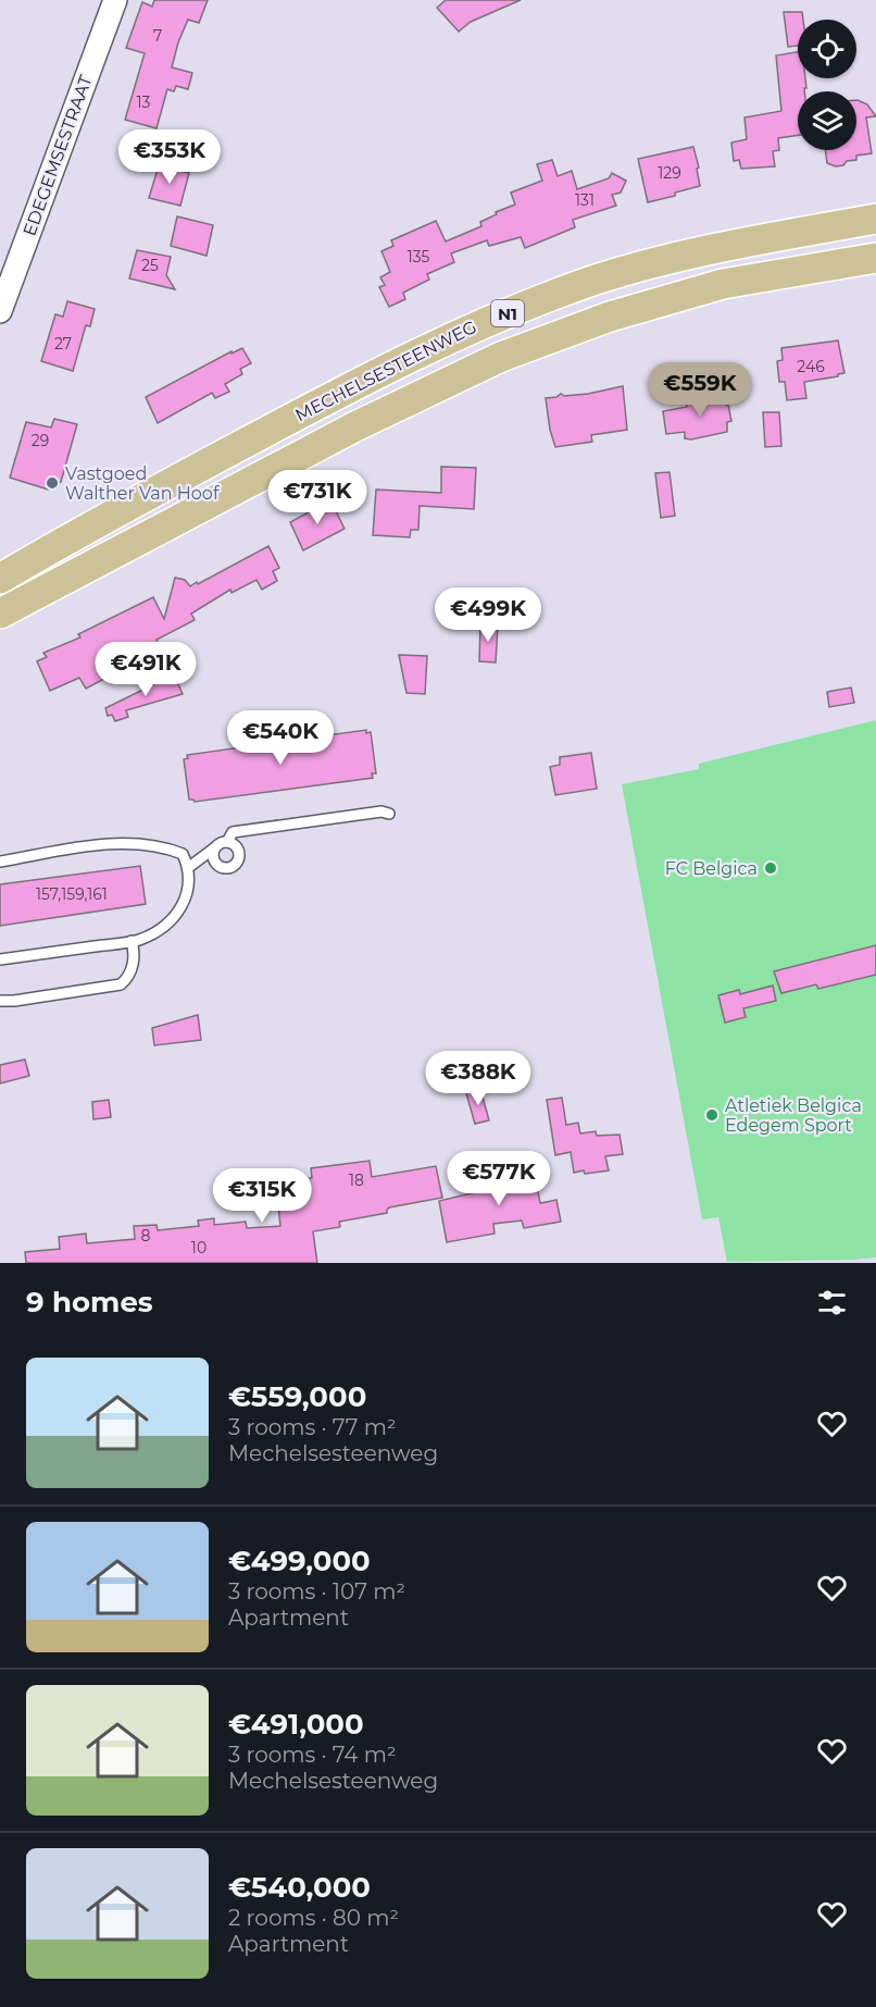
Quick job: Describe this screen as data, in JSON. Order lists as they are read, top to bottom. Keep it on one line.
{"streets":{"main road":["N1","MECHELSESTEENWEG"],"street":["EDEGEMSESTRAAT"]},"places":["Vastgoed Walther Van Hoof","FC Belgica","Atletiek Belgica Edegem Sport"],"house_numbers":["7","13","129","131","135","25","27","246","29","157,159,161","18","8","10"],"page":{"price":["€353K","€559K","€731K","€499K","€491K","€540K","€388K","€577K","€315K"],"heading":"9 homes","list":[{"name":"€559,000","note":"3 rooms · 77 m² · Mechelsesteenweg"},{"name":"€499,000","note":"3 rooms · 107 m² · Apartment"},{"name":"€491,000","note":"3 rooms · 74 m² · Mechelsesteenweg"},{"name":"€540,000","note":"2 rooms · 80 m² · Apartment"}]}}
